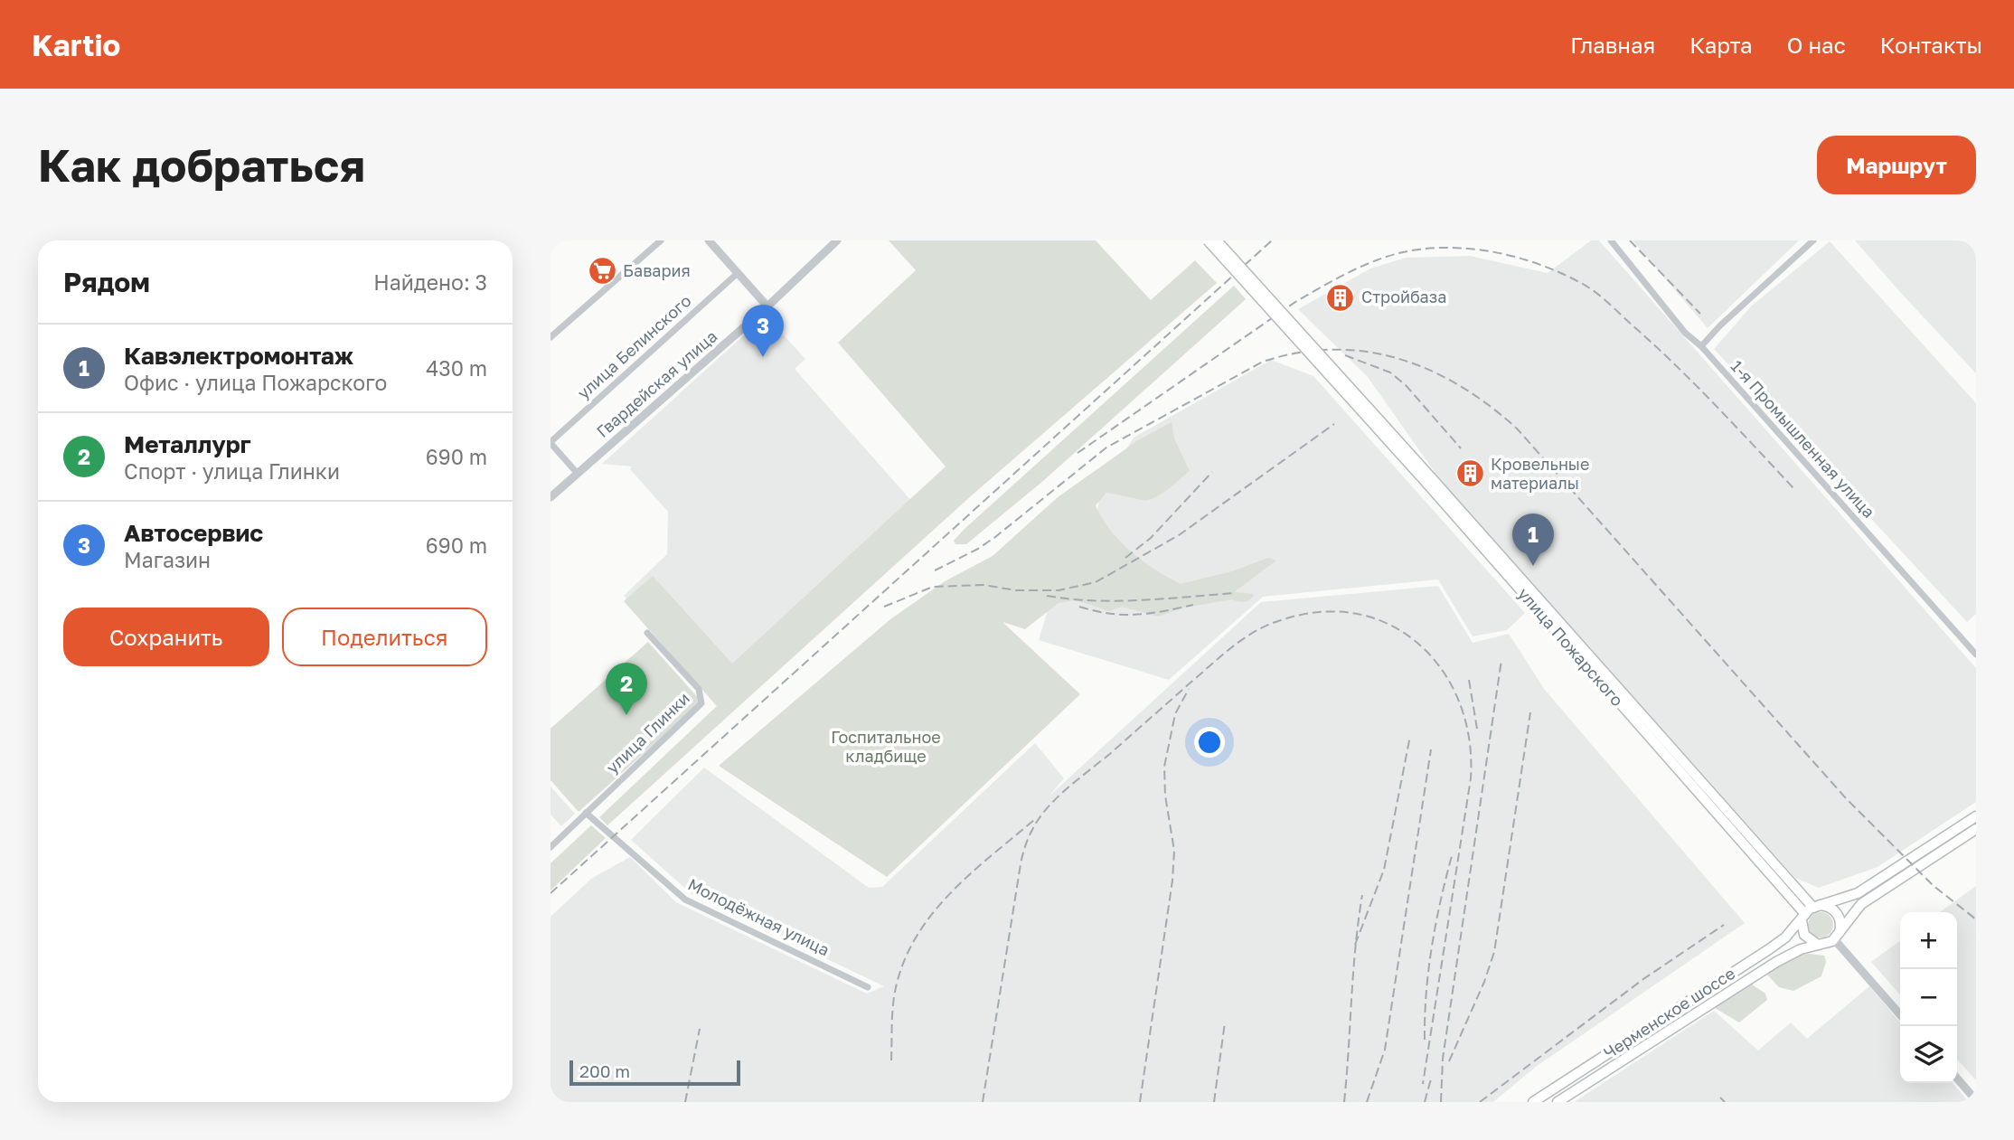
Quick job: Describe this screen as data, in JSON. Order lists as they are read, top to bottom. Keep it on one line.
{"streets":{"main road":["улица Пожарского","Черменское шоссе"],"street":["улица Белинского","Гвардейская улица","1-я Промышленная улица","улица Глинки","Молодёжная улица"]},"crossings":[["улица Пожарского","Черменское шоссе"],["улица Глинки","Молодёжная улица"]],"parks":["Госпитальное кладбище"],"places":{"supermarket":["Бавария"],"building":["Стройбаза","Кровельные материалы"]},"scale_bar":"200 m","page":{"header":"Kartio","nav":["Главная","Карта","О нас","Контакты"],"buttons":["Маршрут",["Сохранить","Поделиться"]],"title":"Как добраться","heading":["Рядом","Найдено: 3"],"pins":["3","1","2"],"list":[{"mark":"1","name":"Кавэлектромонтаж","note":"Офис · улица Пожарского","value":"430 m"},{"mark":"2","name":"Металлург","note":"Спорт · улица Глинки","value":"690 m"},{"mark":"3","name":"Автосервис","note":"Магазин","value":"690 m"}],"map_buttons":["+","−"],"scale":"200 m"}}
